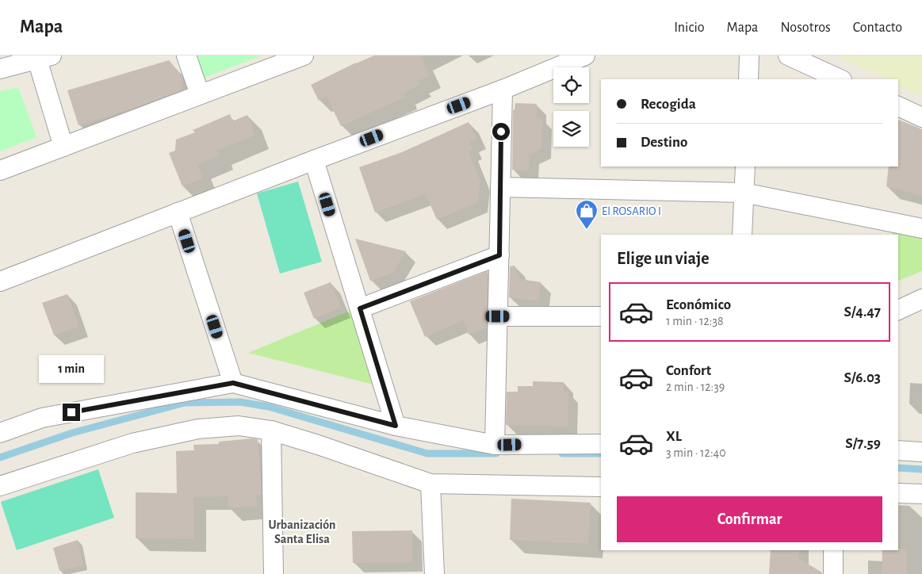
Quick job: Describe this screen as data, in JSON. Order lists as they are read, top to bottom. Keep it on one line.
{"districts":["Urbanización Santa Elisa"],"places":{"shop":["El ROSARIO I"]},"page":{"header":"Mapa","nav":["Inicio","Mapa","Nosotros","Contacto"],"banner":["Recogida","Destino"],"heading":"Elige un viaje","list":[{"name":"Económico","note":"1 min · 12:38","value":"S/4.47"},{"name":"Confort","note":"2 min · 12:39","value":"S/6.03"},{"name":"XL","note":"3 min · 12:40","value":"S/7.59"}],"bubble":"1 min","buttons":"Confirmar"}}
